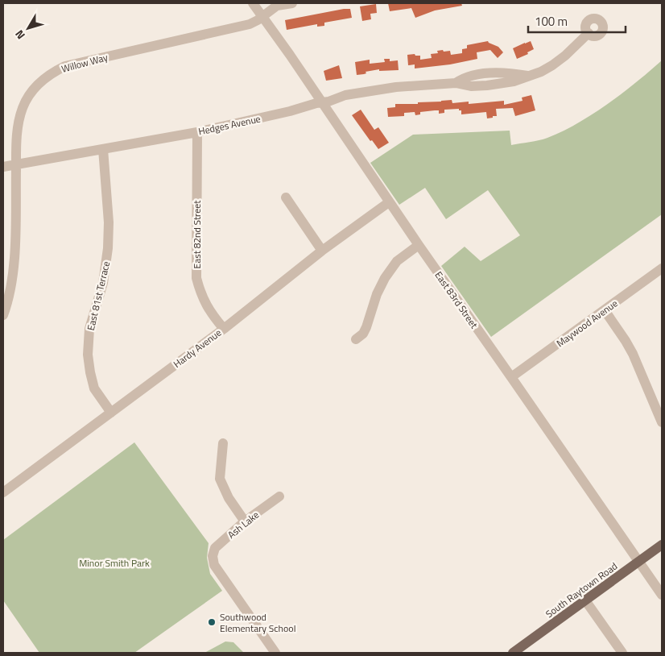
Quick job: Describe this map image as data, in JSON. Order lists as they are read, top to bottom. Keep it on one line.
{"streets":{"main road":["South Raytown Road"],"street":["Willow Way","Hedges Avenue","East 82nd Street","East 81st Terrace","East 83rd Street","Maywood Avenue","Hardy Avenue","Ash Lake"]},"crossings":[["Willow Way","Hedges Avenue"],["Willow Way","East 83rd Street"],["Hedges Avenue","East 82nd Street"],["Hedges Avenue","East 81st Terrace"],["Hedges Avenue","East 83rd Street"],["East 82nd Street","Hardy Avenue"],["East 81st Terrace","Hardy Avenue"],["East 83rd Street","Maywood Avenue"],["East 83rd Street","Hardy Avenue"],["East 83rd Street","South Raytown Road"]],"parks":["Minor Smith Park"],"places":["Southwood Elementary School"],"scale_bar":"100 m","north":"bottom left"}
